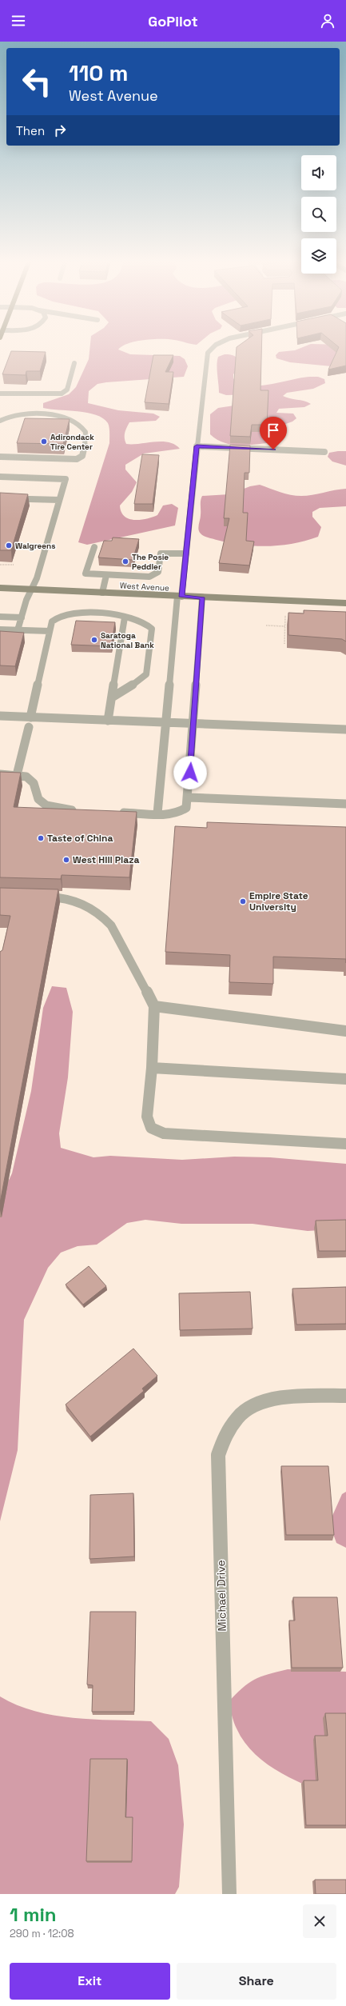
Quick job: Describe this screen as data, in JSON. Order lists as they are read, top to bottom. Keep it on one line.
{"streets":{"street":["West Avenue","Michael Drive"]},"places":["Adirondack Tire Center","Walgreens","The Posie Peddler","Saratoga National Bank","Taste of China","West Hill Plaza","Empire State University"],"page":{"header":"GoPilot","turn":["110 m","West Avenue"],"then":"Then","heading":["1 min","290 m · 12:08"],"buttons":["Exit","Share"]}}
